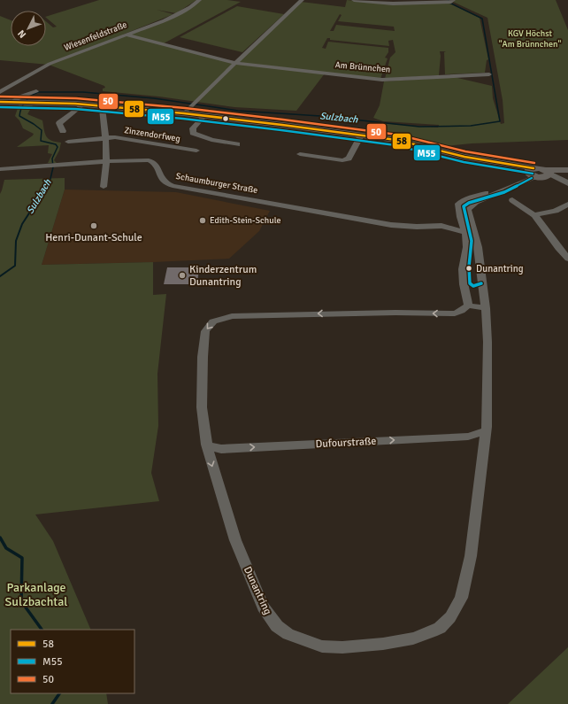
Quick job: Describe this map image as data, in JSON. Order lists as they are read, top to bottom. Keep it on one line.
{"streets":{"street":["Wiesenfeldstraße","Am Brünnchen","Zinzendorfweg","Schaumburger Straße","Dufourstraße","Dunantring"]},"crossings":[["Wiesenfeldstraße","Am Brünnchen"],["Dufourstraße","Dunantring"]],"one_way":["Dufourstraße"],"water":["Sulzbach"],"parks":["KGV Höchst \"Am Brünnchen\"","Parkanlage Sulzbachtal"],"places":["Edith-Stein-Schule","Henri-Dunant-Schule","Dunantring","Kinderzentrum Dunantring"],"lines":["transit line 50","transit line 58","transit line M55"],"legend":["58","M55","50"],"north":"bottom left"}
